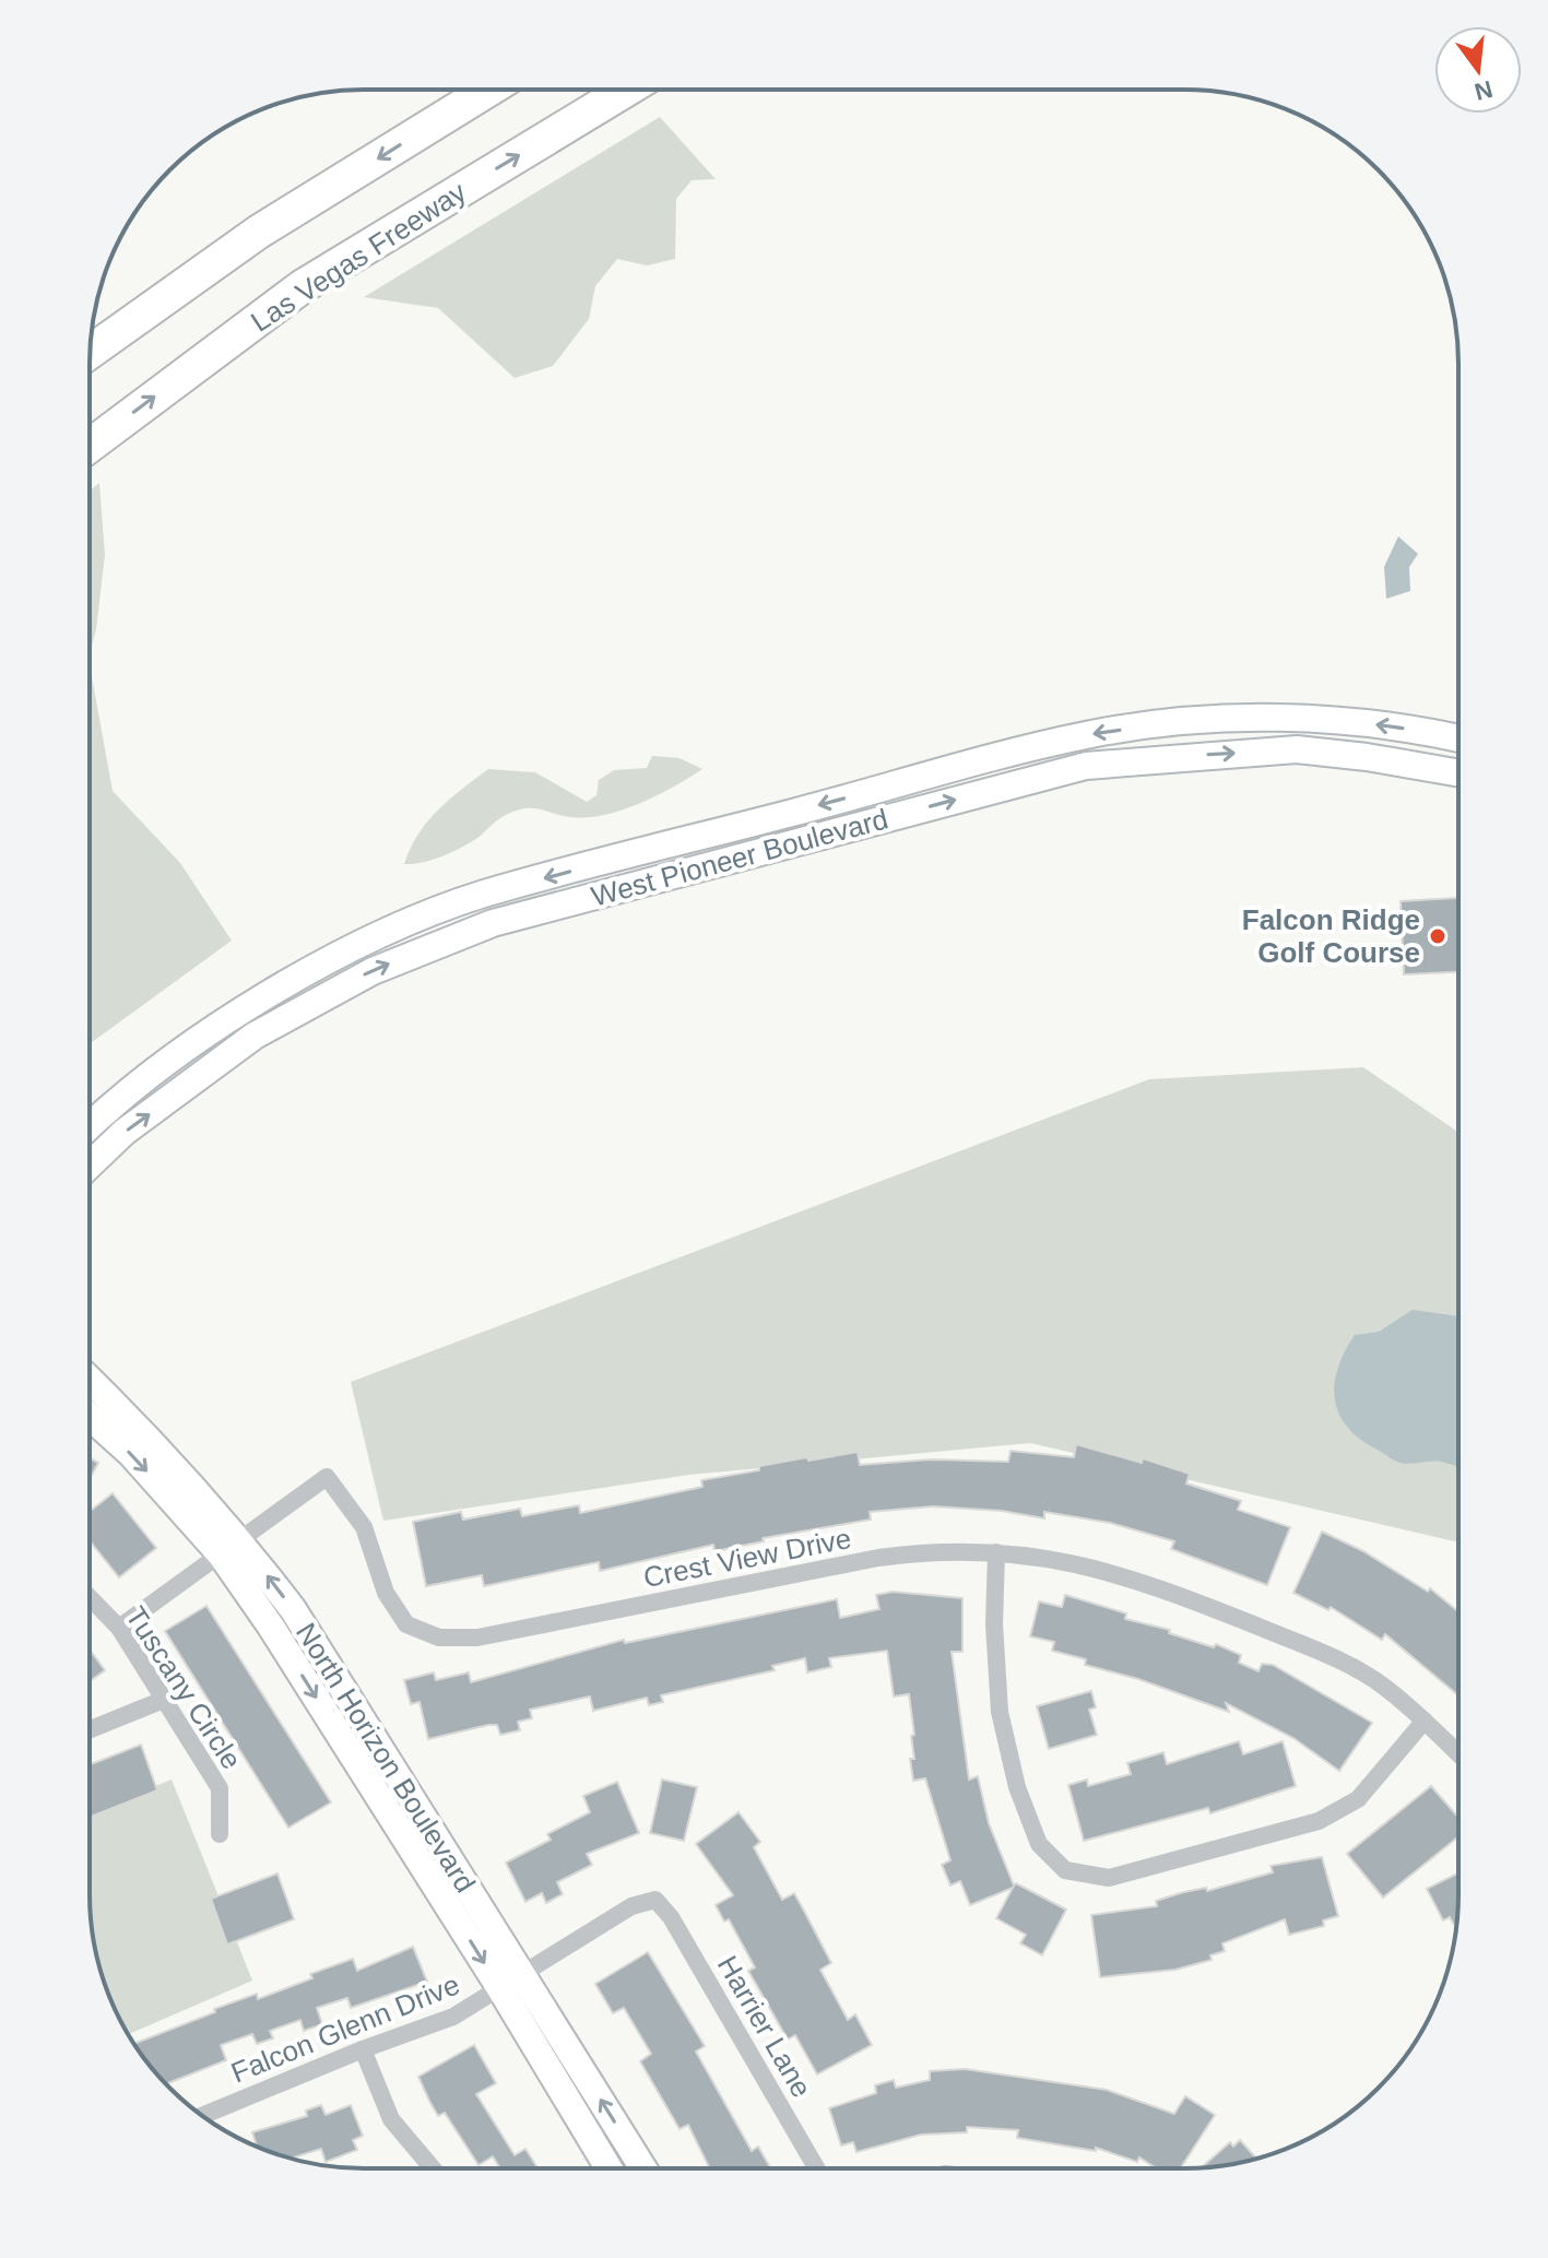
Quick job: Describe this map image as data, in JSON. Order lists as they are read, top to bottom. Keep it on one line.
{"streets":{"highway":["Las Vegas Freeway"],"main road":["West Pioneer Boulevard","North Horizon Boulevard"],"street":["Crest View Drive","Tuscany Circle","Harrier Lane","Falcon Glenn Drive"]},"crossings":[["Crest View Drive","Tuscany Circle"],["Crest View Drive","North Horizon Boulevard"],["North Horizon Boulevard","Falcon Glenn Drive"],["Harrier Lane","Falcon Glenn Drive"]],"places":["Falcon Ridge Golf Course"],"north":"bottom"}
